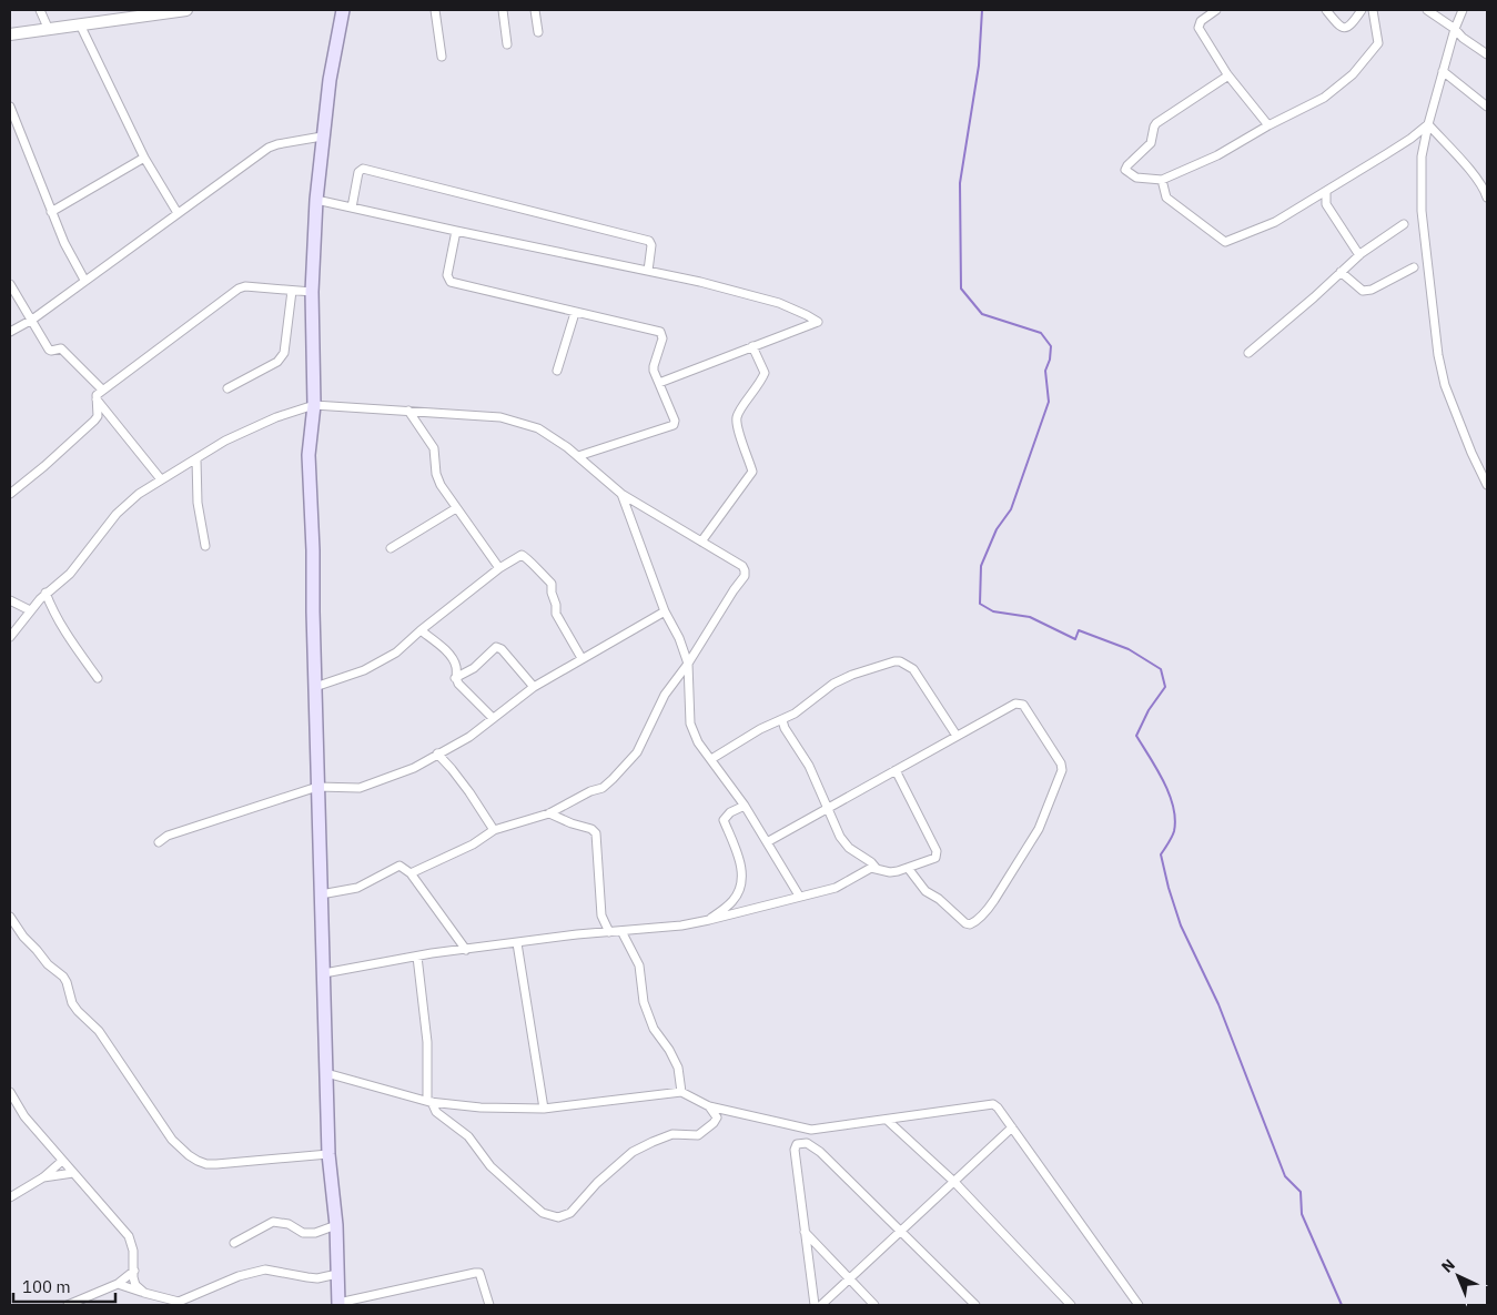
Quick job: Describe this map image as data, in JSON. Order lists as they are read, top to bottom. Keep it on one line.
{"scale_bar":"100 m","north":"top left"}
